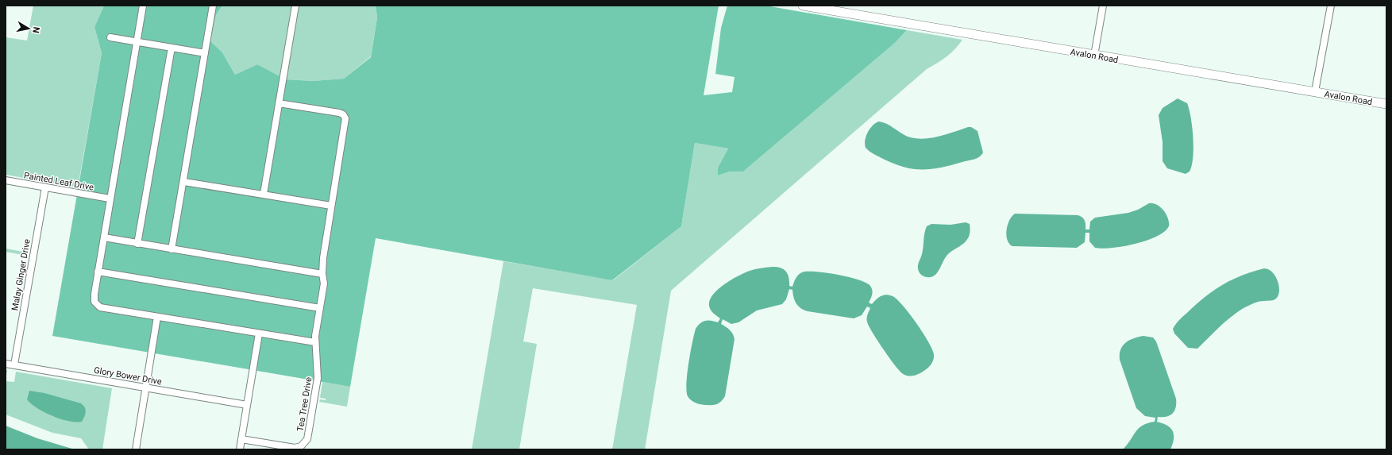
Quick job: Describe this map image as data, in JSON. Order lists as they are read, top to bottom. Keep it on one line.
{"streets":{"main road":["Avalon Road"],"street":["Painted Leaf Drive","Malay Ginger Drive","Glory Bower Drive","Tea Tree Drive"]},"crossings":[["Painted Leaf Drive","Malay Ginger Drive"],["Malay Ginger Drive","Glory Bower Drive"]],"north":"right"}
